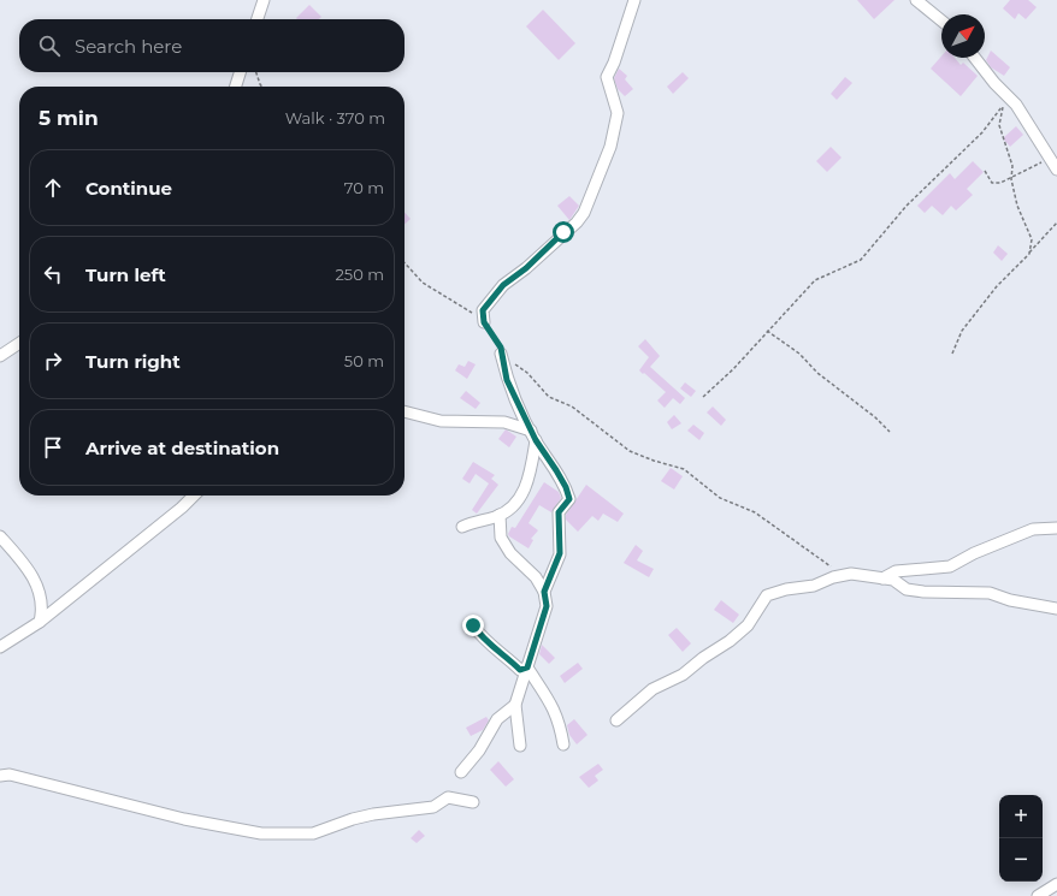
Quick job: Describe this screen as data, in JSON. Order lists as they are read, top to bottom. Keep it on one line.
{"north":"top right","page":{"search":"Search here","heading":["5 min","Walk · 370 m"],"list":[["Continue","70 m"],["Turn left","250 m"],["Turn right","50 m"],"Arrive at destination"],"map_buttons":["+","−"]}}
